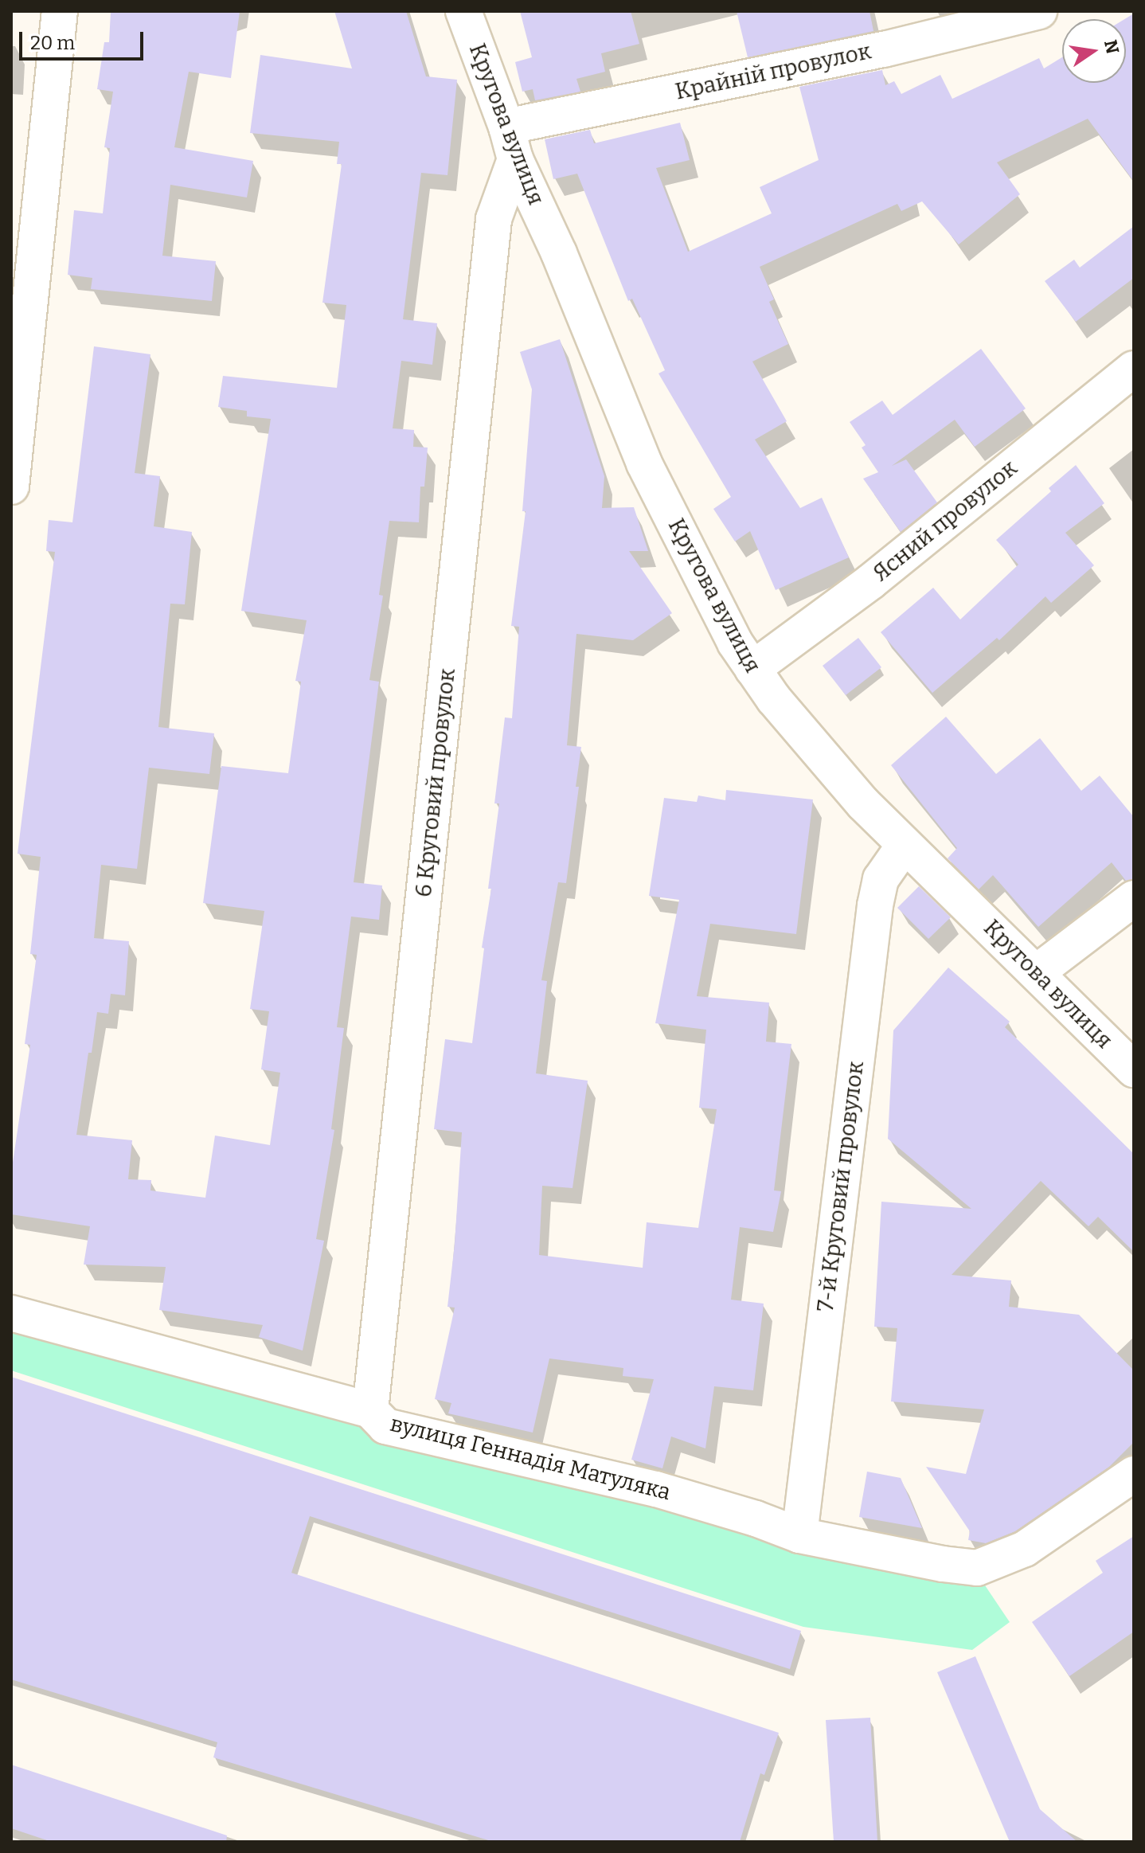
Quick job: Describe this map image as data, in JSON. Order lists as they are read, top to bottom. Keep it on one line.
{"streets":{"street":["Крайній провулок","Кругова вулиця","Ясний провулок","6 Круговий провулок","7-й Круговий провулок","вулиця Геннадія Матуляка"]},"crossings":[["Крайній провулок","Кругова вулиця"],["Крайній провулок","6 Круговий провулок"],["Кругова вулиця","Ясний провулок"],["Кругова вулиця","6 Круговий провулок"],["Кругова вулиця","7-й Круговий провулок"],["6 Круговий провулок","вулиця Геннадія Матуляка"],["7-й Круговий провулок","вулиця Геннадія Матуляка"]],"scale_bar":"20 m","north":"right"}
